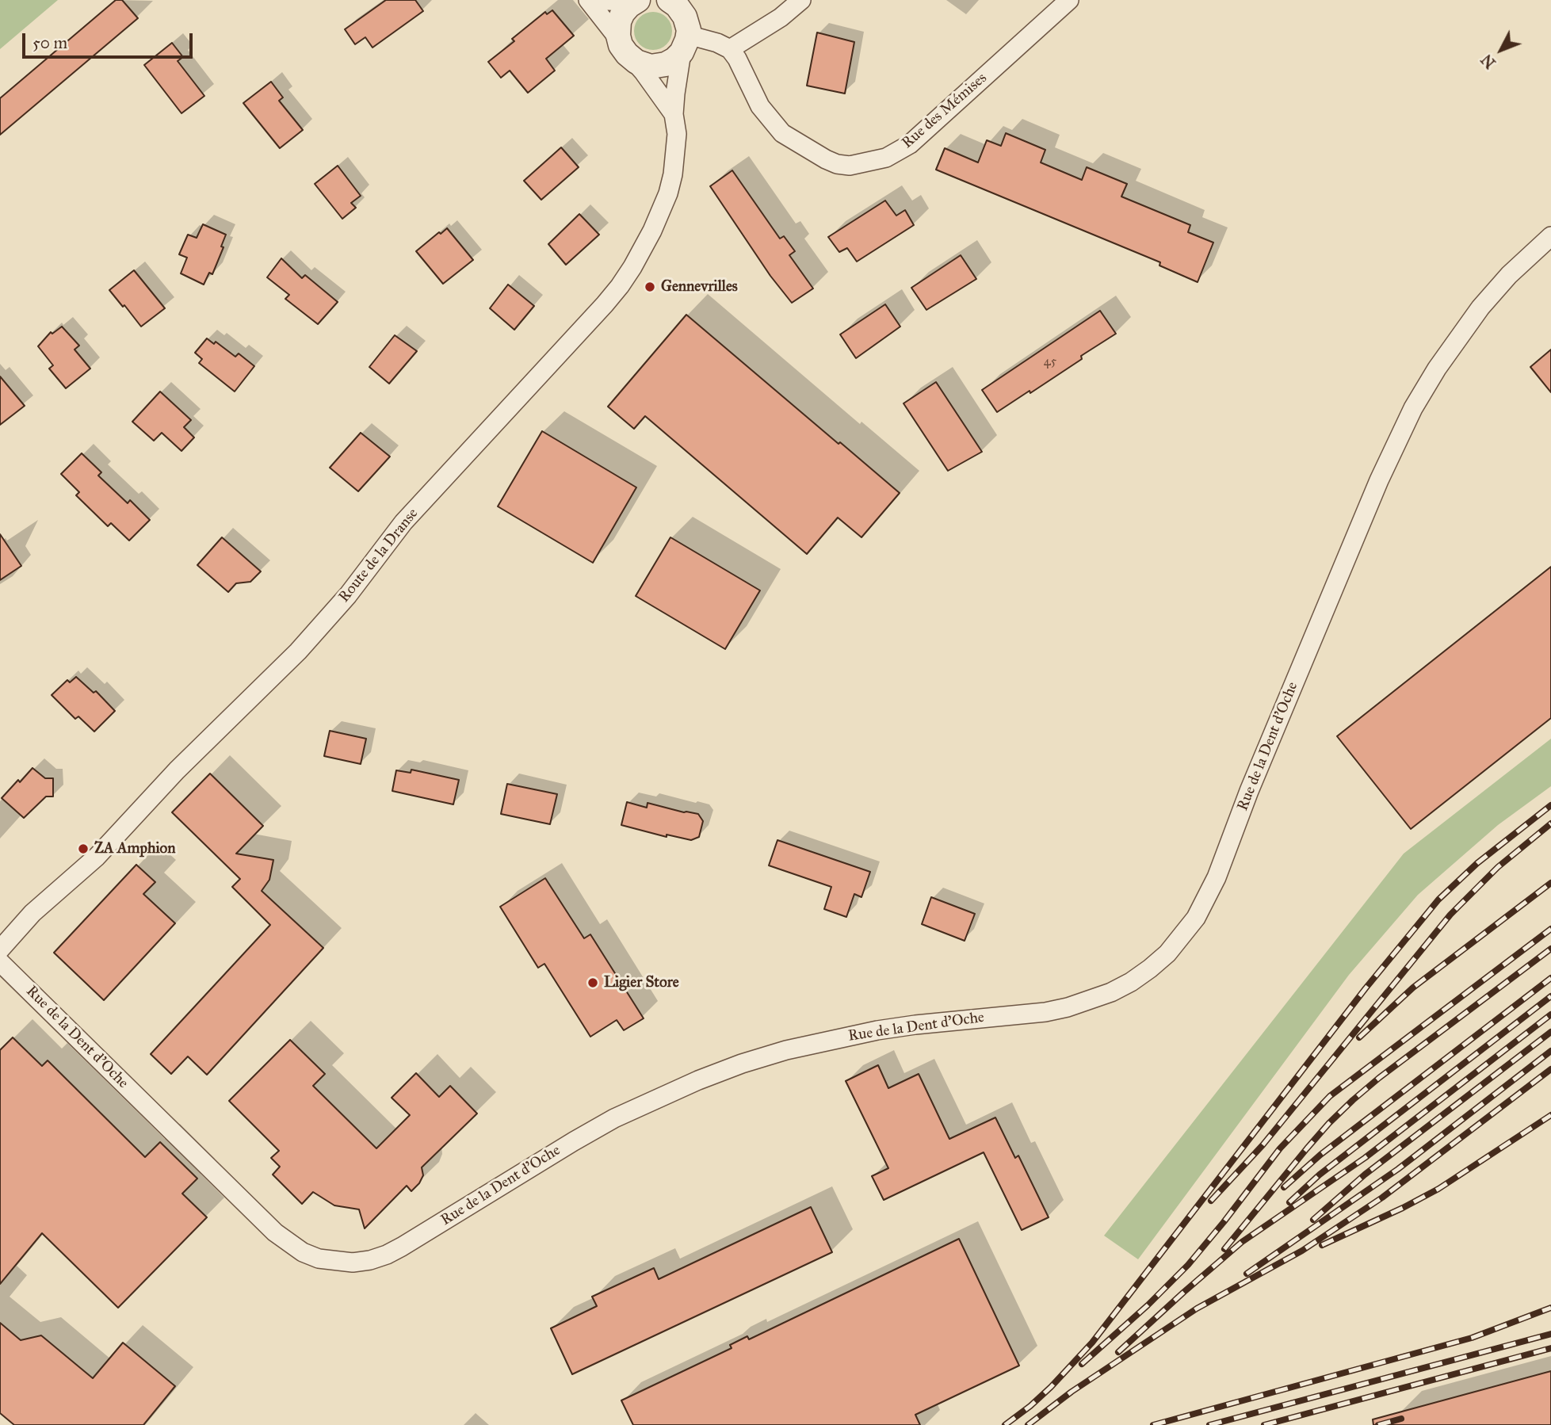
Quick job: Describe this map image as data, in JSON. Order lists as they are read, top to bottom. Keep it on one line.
{"streets":{"street":["Rue des Mémises","Route de la Dranse","Rue de la Dent d'Oche"]},"places":["Gennevrilles","ZA Amphion","Ligier Store"],"house_numbers":["45"],"scale_bar":"50 m","north":"bottom left"}
